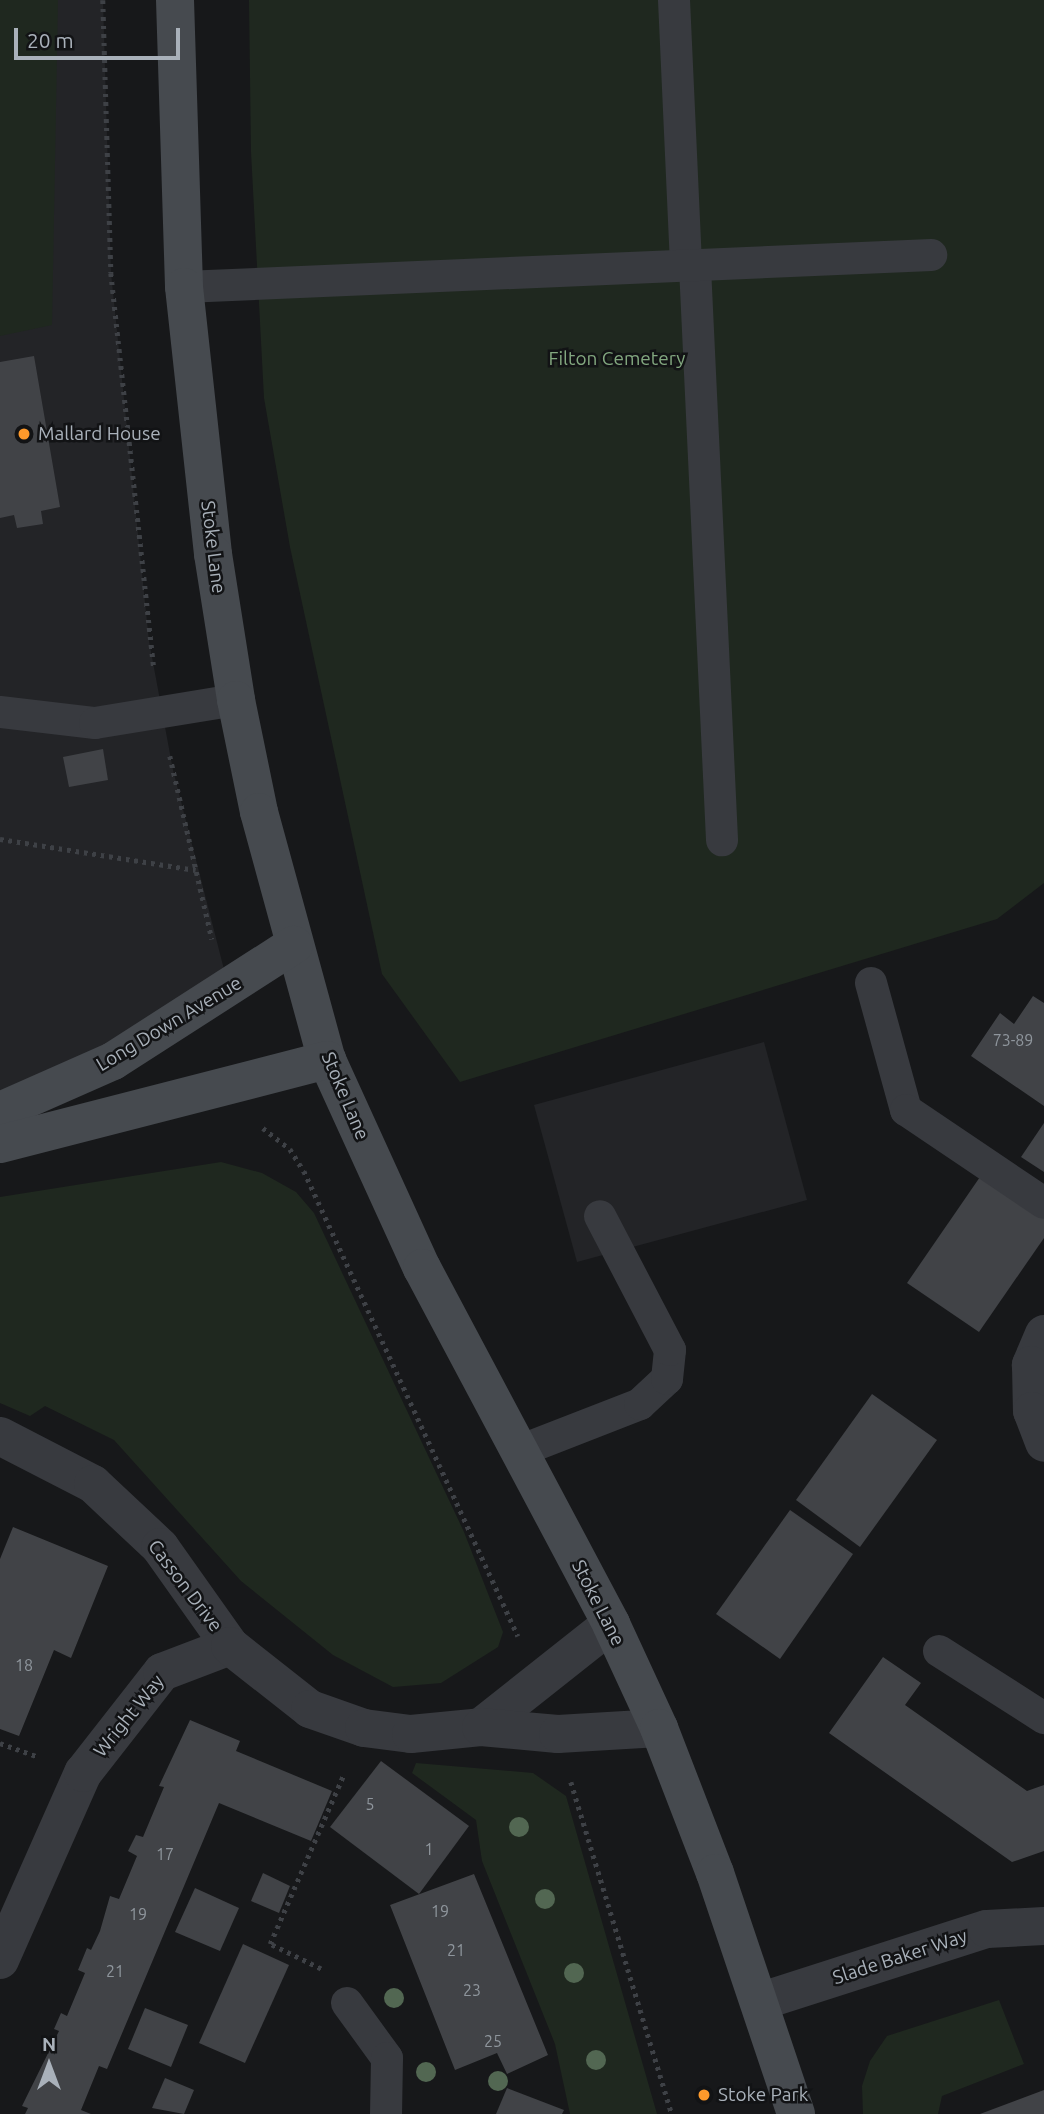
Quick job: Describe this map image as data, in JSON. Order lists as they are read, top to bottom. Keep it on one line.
{"streets":{"street":["Stoke Lane","Long Down Avenue","Casson Drive","Wright Way","Slade Baker Way"]},"crossings":[["Stoke Lane","Long Down Avenue"],["Stoke Lane","Slade Baker Way"],["Casson Drive","Wright Way"]],"parks":["Filton Cemetery"],"places":["Mallard House","Stoke Park"],"house_numbers":["73-89","18","5","1","17","19","19","21","21","23","25"],"scale_bar":"20 m","north":"top"}
